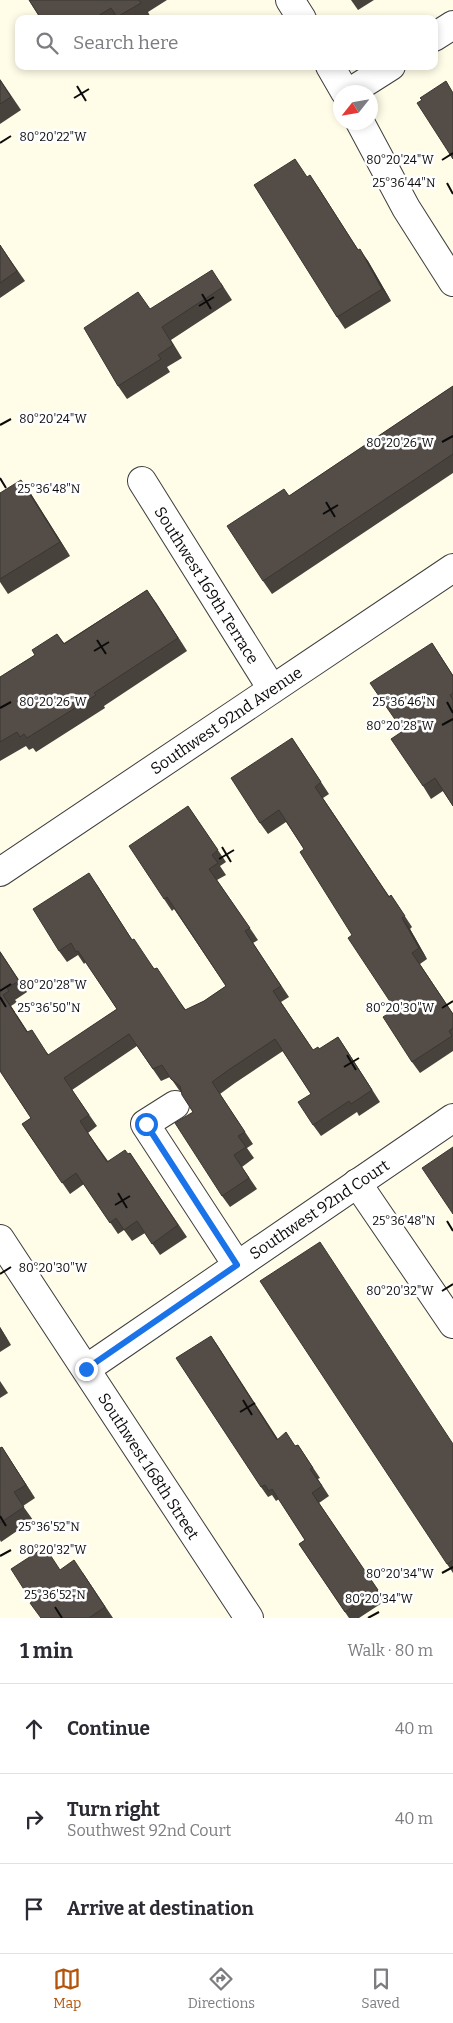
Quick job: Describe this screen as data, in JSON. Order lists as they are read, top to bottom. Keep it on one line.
{"streets":{"street":["Southwest 169th Terrace","Southwest 92nd Avenue","Southwest 92nd Court","Southwest 168th Street"]},"crossings":[["Southwest 169th Terrace","Southwest 92nd Avenue"],["Southwest 92nd Court","Southwest 168th Street"]],"north":"bottom left","page":{"search":"Search here","heading":["1 min","Walk · 80 m"],"list":[["Continue","40 m"],["Turn right","Southwest 92nd Court","40 m"],"Arrive at destination"],"nav":["Map","Directions","Saved"]},"coordinates":["80°20'22\"W","80°20'24\"W","25°36'44\"N","80°20'26\"W","25°36'48\"N","25°36'46\"N","80°20'28\"W","25°36'50\"N","80°20'30\"W","80°20'32\"W","25°36'52\"N","80°20'34\"W"]}
